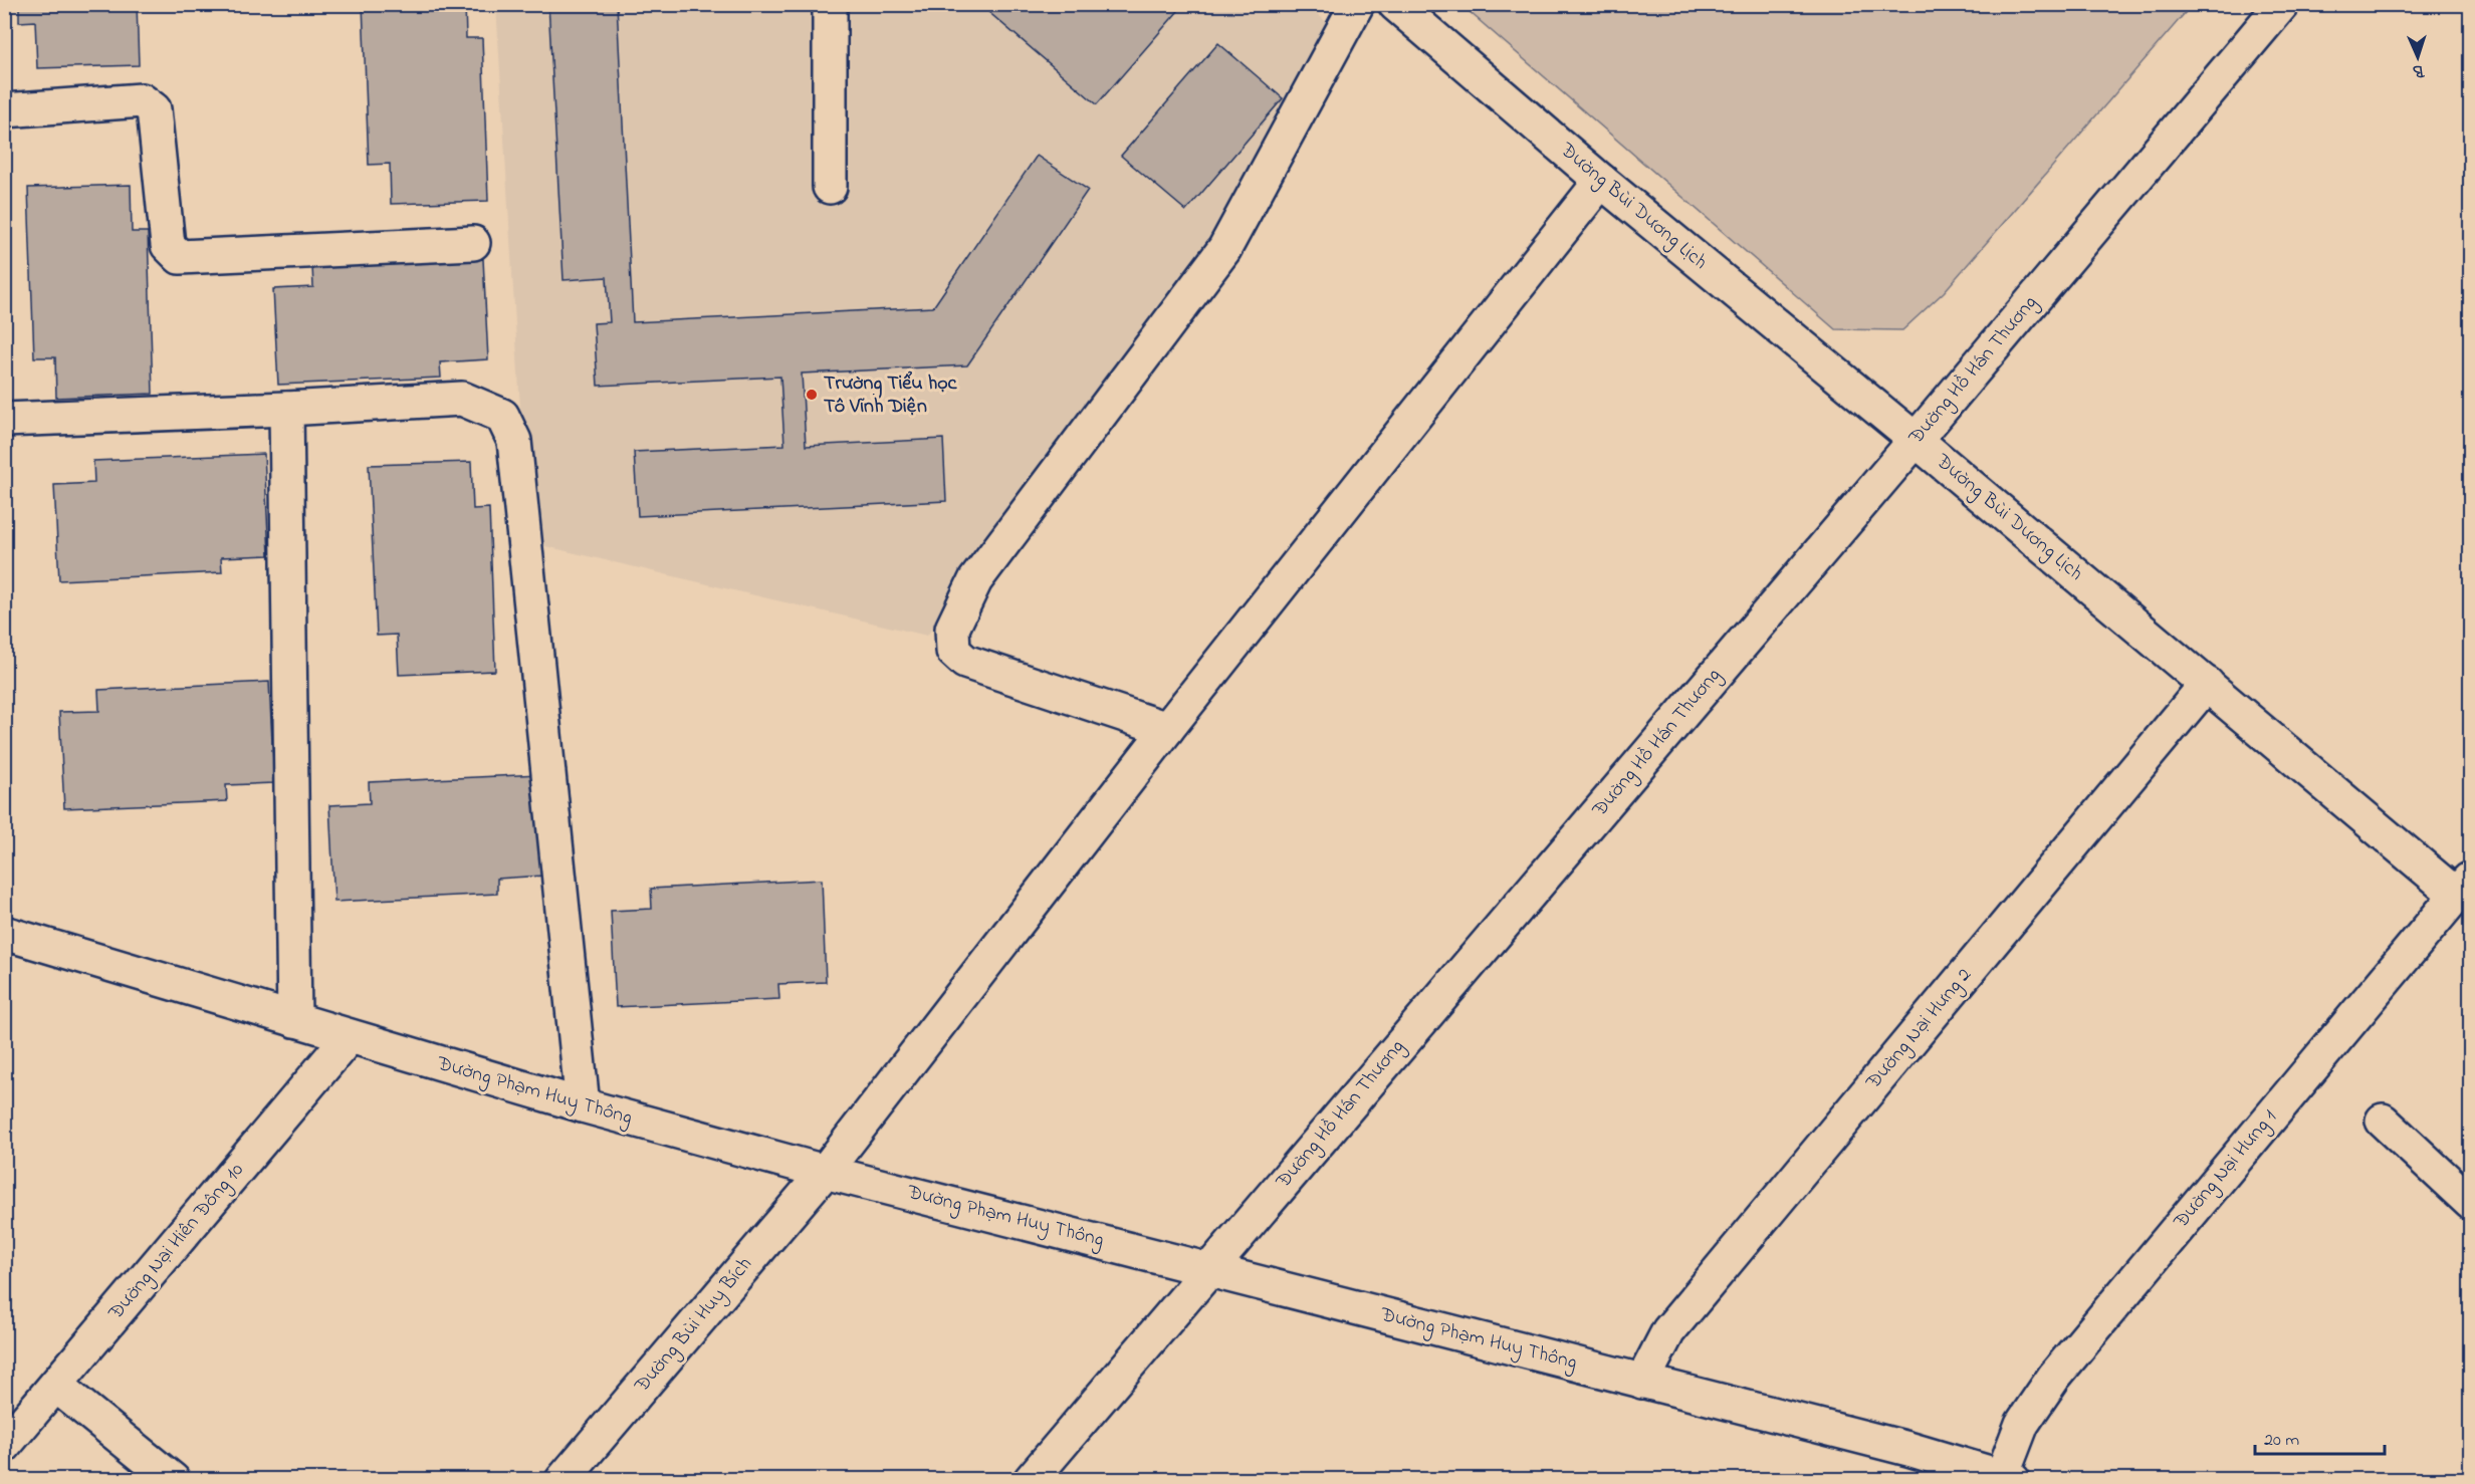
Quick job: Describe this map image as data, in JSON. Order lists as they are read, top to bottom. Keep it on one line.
{"streets":{"street":["Đường Bùi Dương Lịch","Đường Hồ Hán Thương","Đường Nại Hưng 2","Đường Phạm Huy Thông","Đường Nại Hưng 1","Đường Nại Hiên Đông 10","Đường Bùi Huy Bích"]},"crossings":[["Đường Bùi Dương Lịch","Đường Hồ Hán Thương"],["Đường Bùi Dương Lịch","Đường Nại Hưng 2"],["Đường Bùi Dương Lịch","Đường Nại Hưng 1"],["Đường Bùi Dương Lịch","Đường Bùi Huy Bích"],["Đường Hồ Hán Thương","Đường Phạm Huy Thông"],["Đường Nại Hưng 2","Đường Phạm Huy Thông"],["Đường Phạm Huy Thông","Đường Nại Hưng 1"],["Đường Phạm Huy Thông","Đường Nại Hiên Đông 10"],["Đường Phạm Huy Thông","Đường Bùi Huy Bích"]],"places":["Trường Tiểu học Tô Vĩnh Diện"],"scale_bar":"20 m","north":"bottom"}
